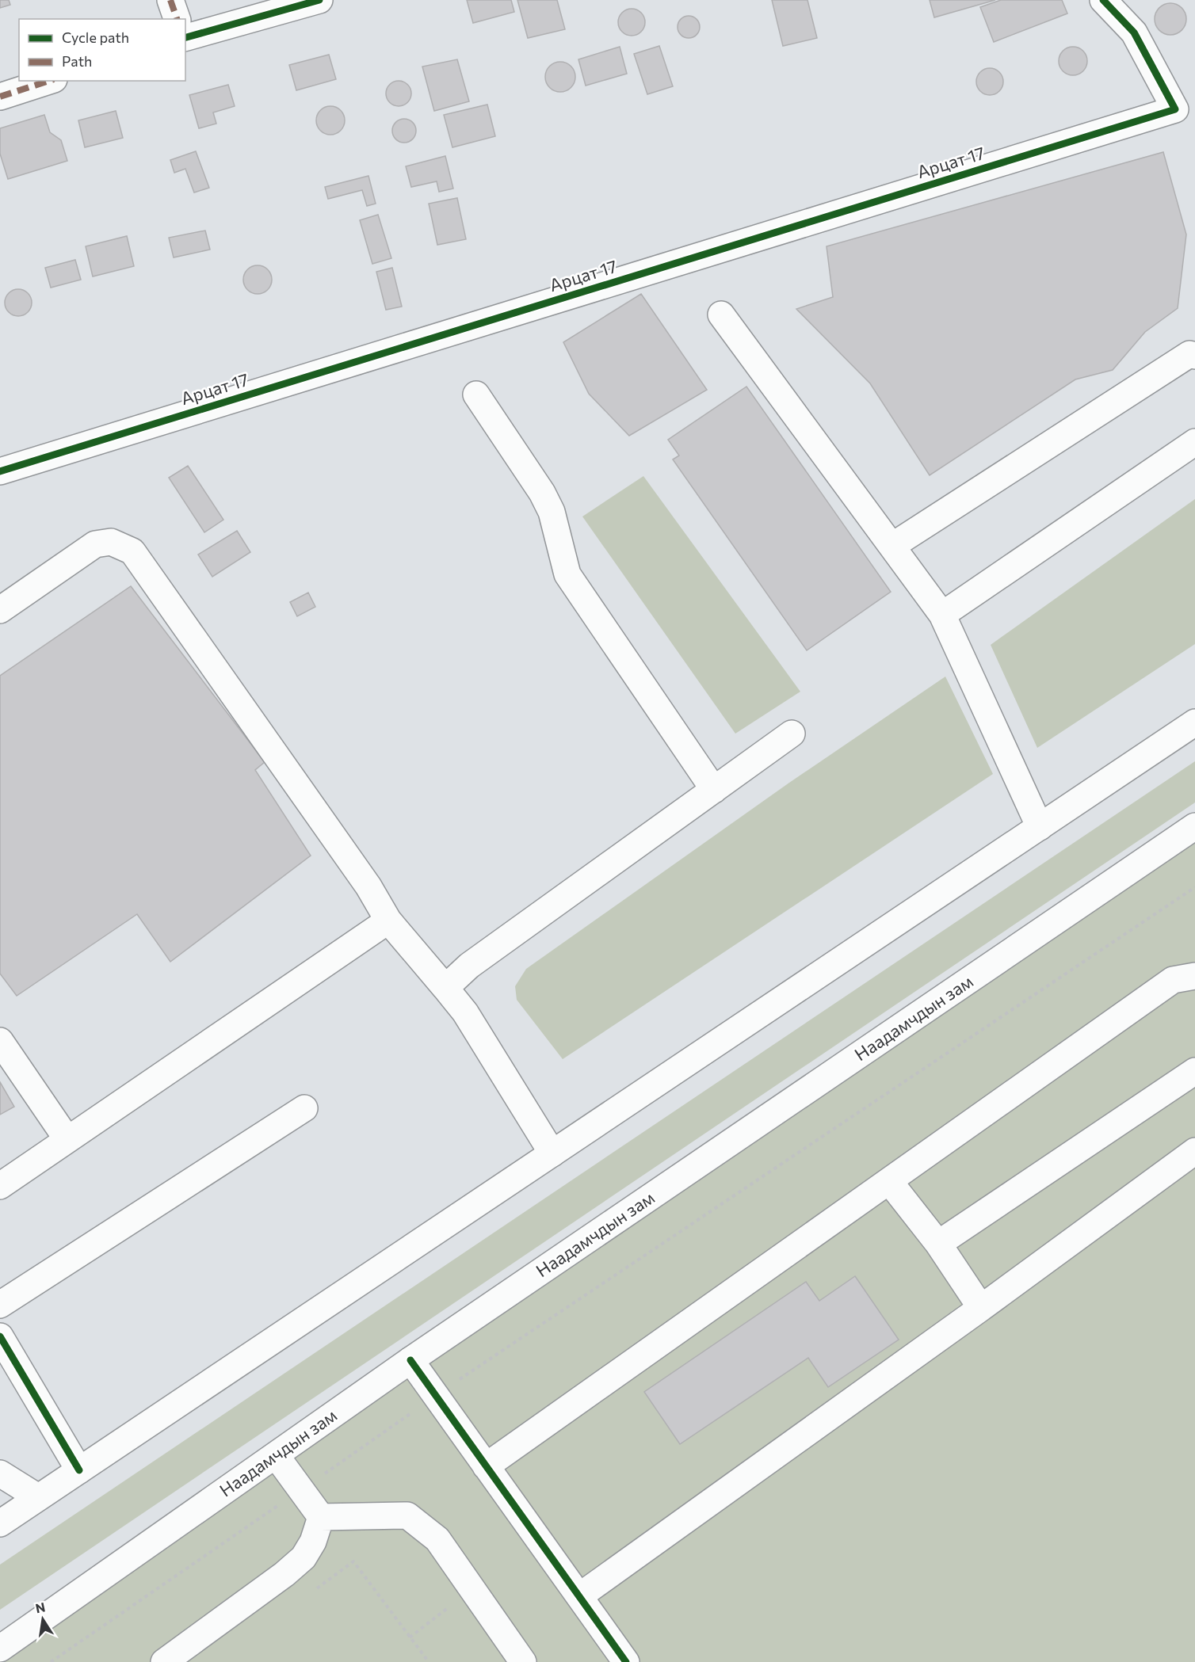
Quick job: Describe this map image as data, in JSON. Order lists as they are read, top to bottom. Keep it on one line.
{"streets":{"main road":["Арцат 17","Наадамчдын зам"]},"legend":["Cycle path","Path"],"north":"top"}
